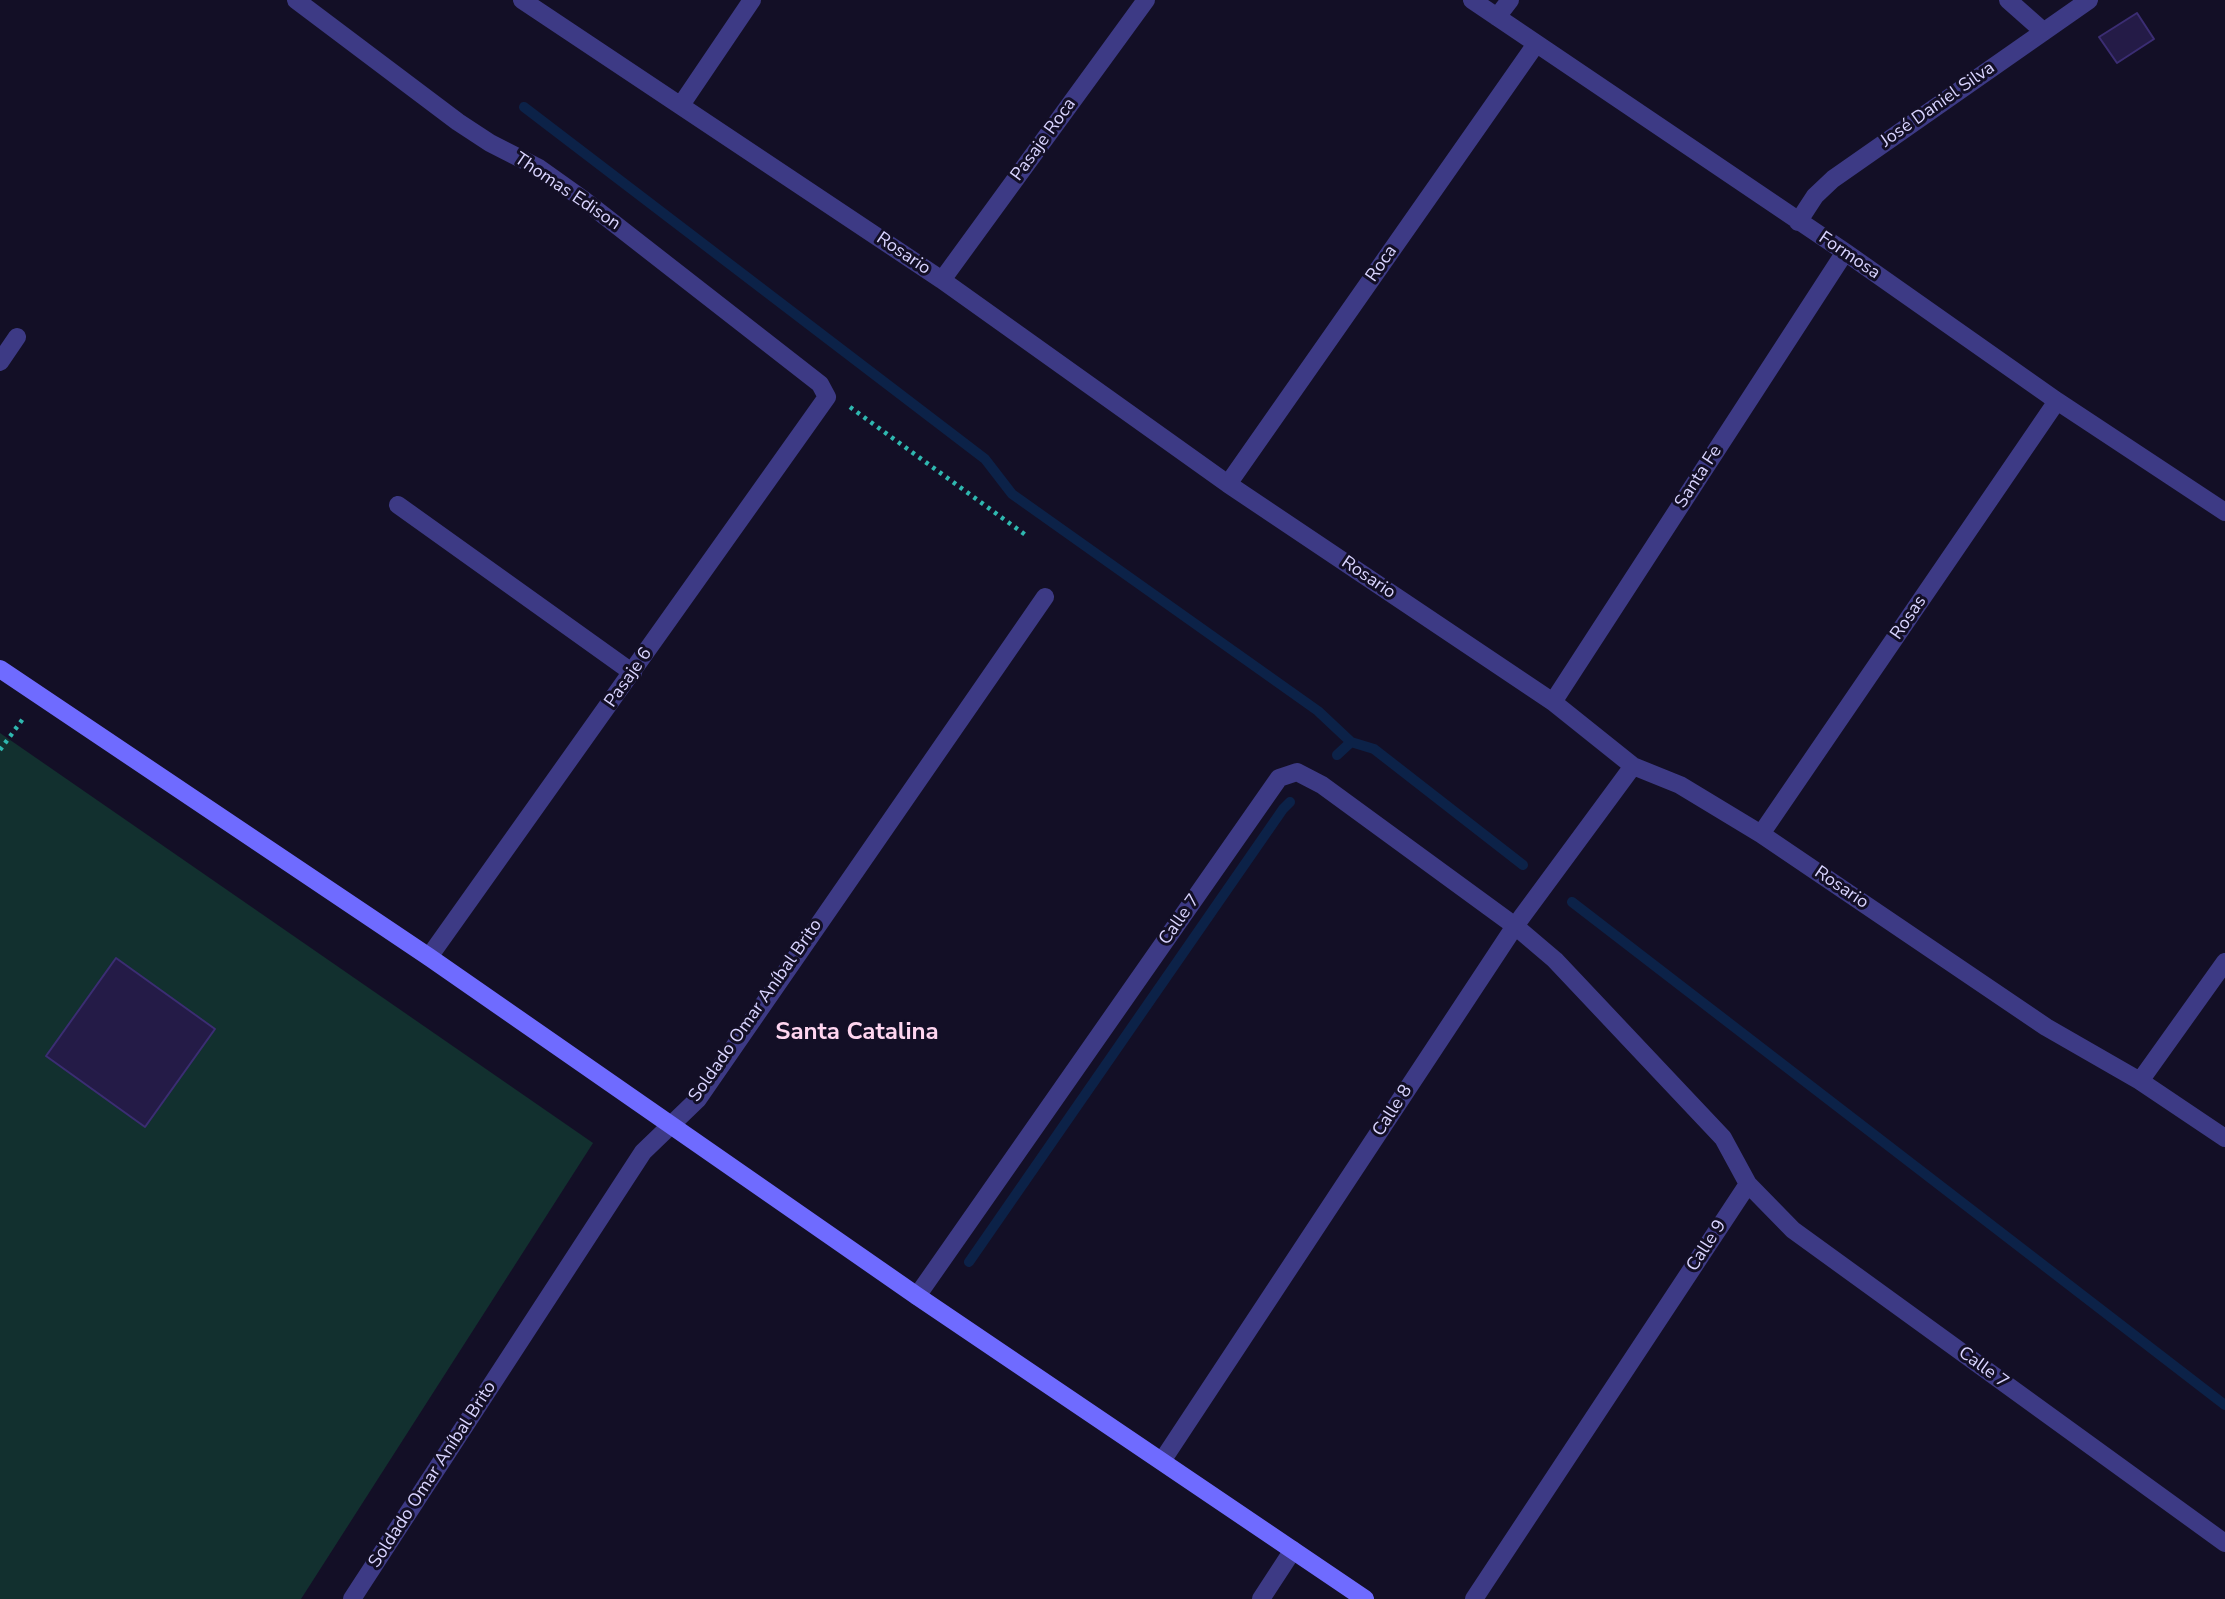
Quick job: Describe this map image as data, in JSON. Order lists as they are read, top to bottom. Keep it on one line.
{"streets":{"street":["José Daniel Silva","Pasaje Roca","Thomas Edison","Rosario","Formosa","Roca","Santa Fe","Rosas","Pasaje 6","Calle 7","Soldado Omar Aníbal Brito","Calle 8","Calle 9"]},"crossings":[["José Daniel Silva","Formosa"],["Pasaje Roca","Rosario"],["Thomas Edison","Pasaje 6"],["Rosario","Roca"],["Rosario","Santa Fe"],["Rosario","Rosas"],["Rosario","Calle 8"],["Formosa","Roca"],["Formosa","Santa Fe"],["Formosa","Rosas"],["Calle 7","Calle 8"],["Calle 7","Calle 9"]],"districts":["Santa Catalina"]}
